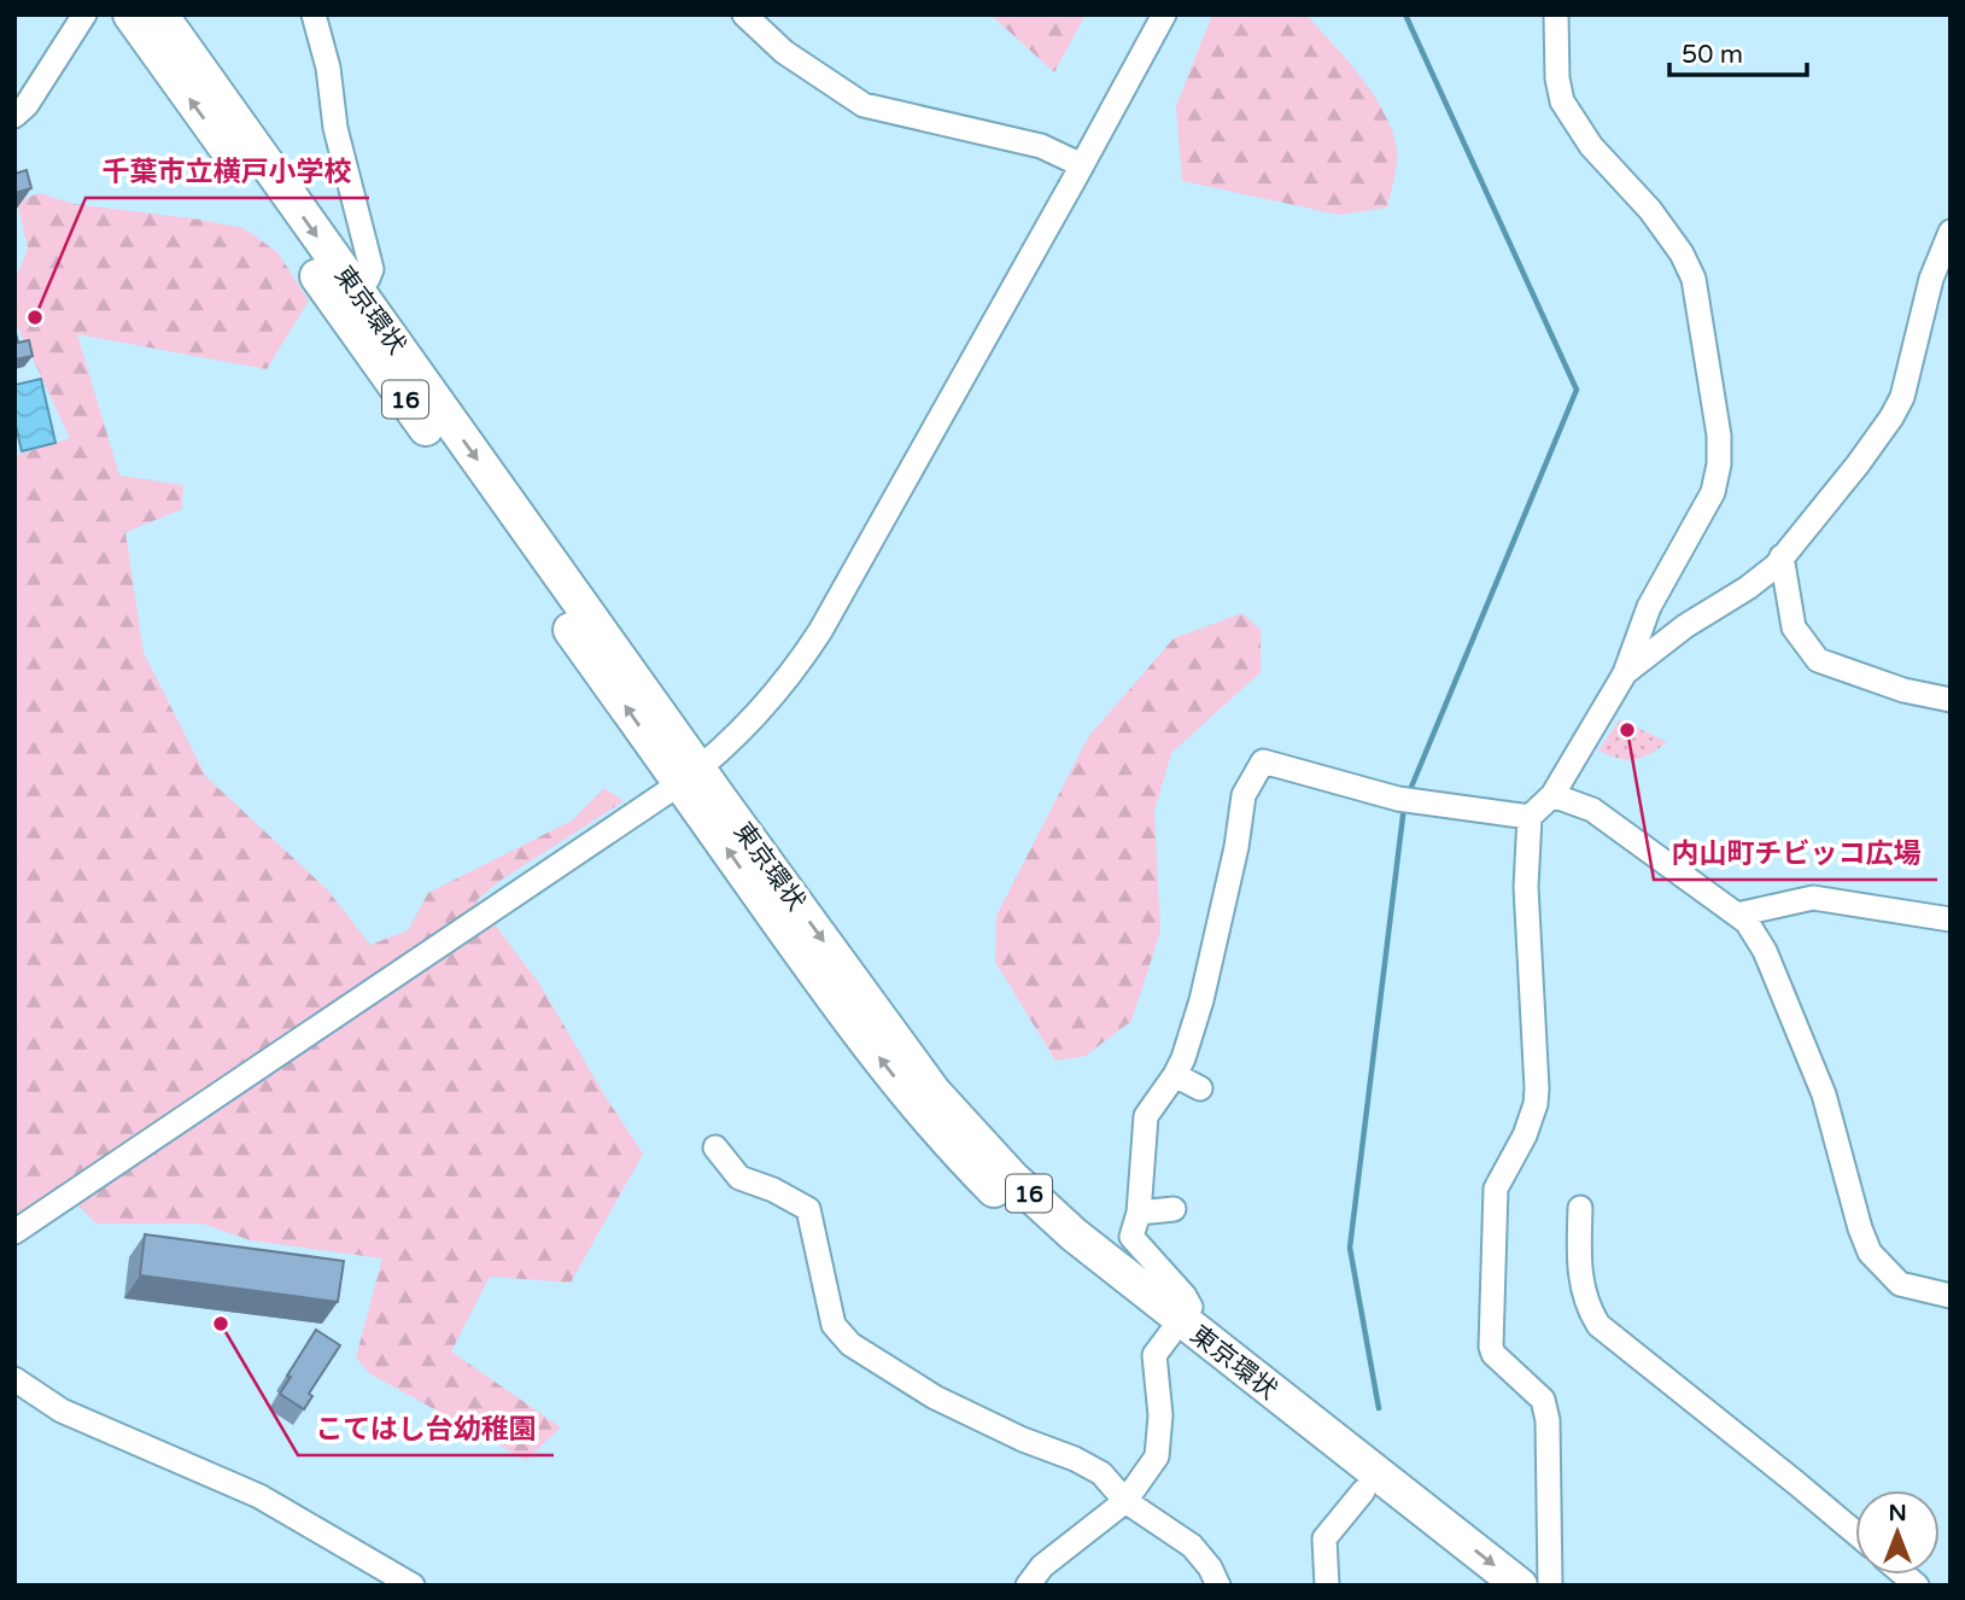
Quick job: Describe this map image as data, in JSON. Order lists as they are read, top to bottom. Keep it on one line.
{"streets":{"highway":["東京環状","16"]},"places":["千葉市立横戸小学校","内山町チビッコ広場","こてはし台幼稚園"],"scale_bar":"50 m","north":"top"}
